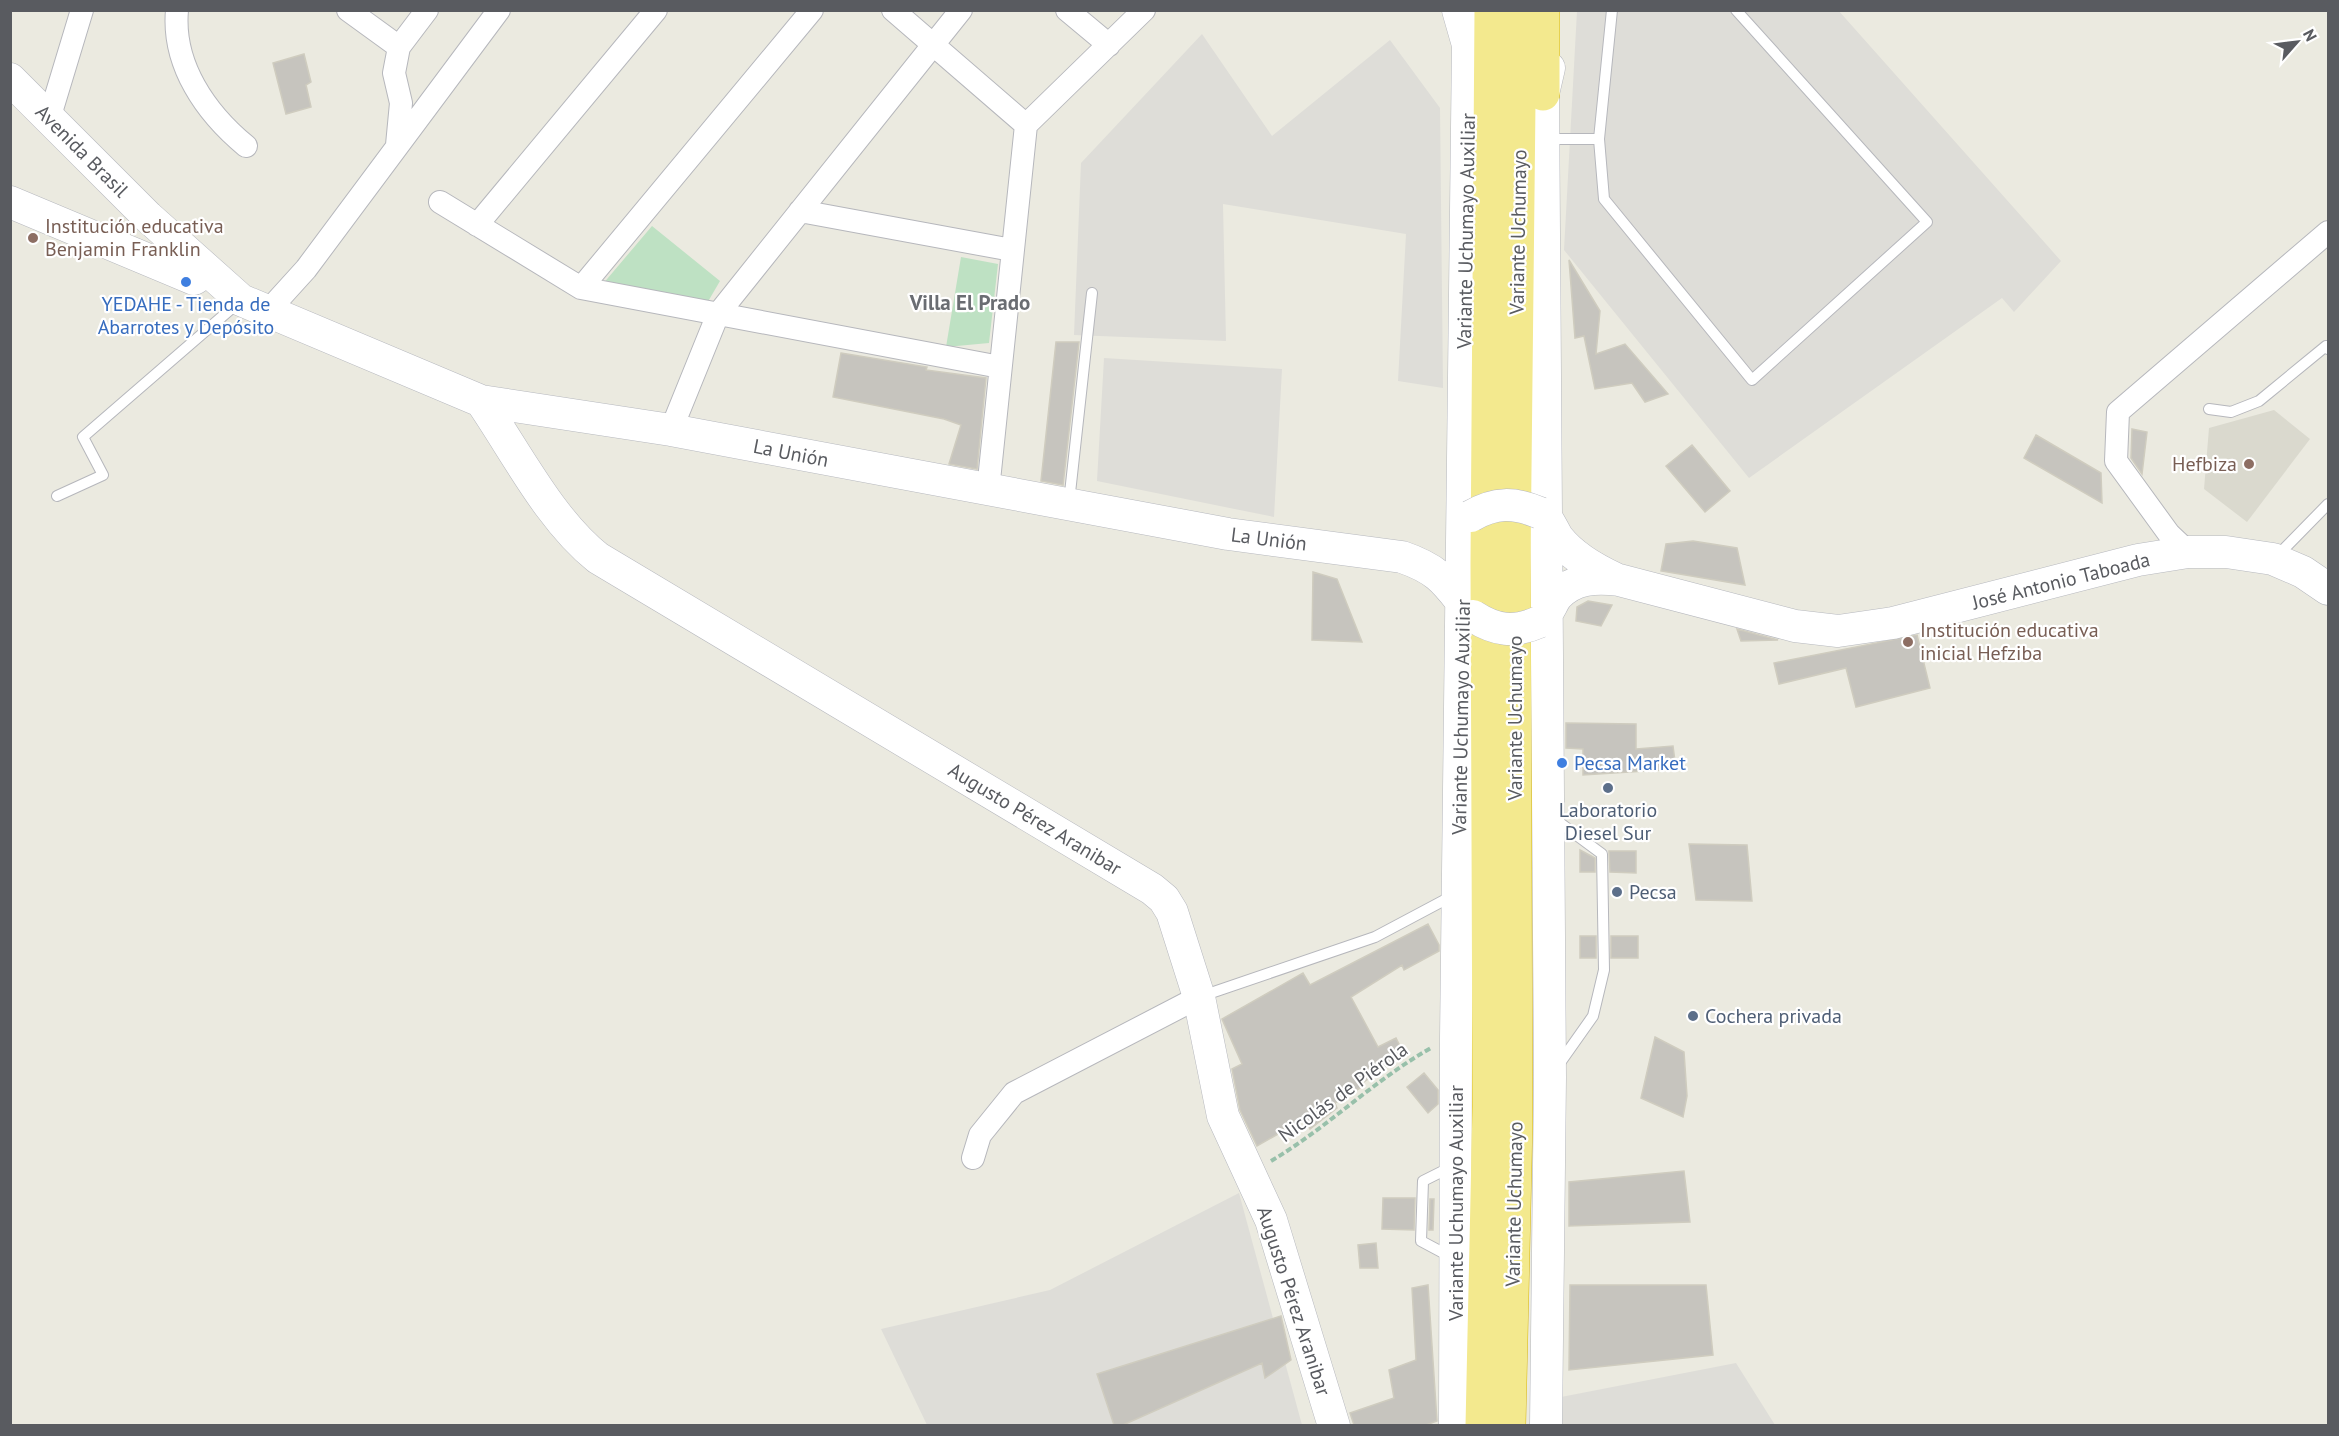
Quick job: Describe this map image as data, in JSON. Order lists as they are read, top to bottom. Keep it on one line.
{"streets":{"highway":["Variante Uchumayo"],"main road":["Avenida Brasil","Variante Uchumayo Auxiliar","La Unión","José Antonio Taboada","Augusto Pérez Aranibar"],"path":["Nicolás de Piérola"]},"crossings":[["Avenida Brasil","La Unión"],["Variante Uchumayo Auxiliar","La Unión"],["Variante Uchumayo Auxiliar","Nicolás de Piérola"],["La Unión","Augusto Pérez Aranibar"],["Augusto Pérez Aranibar","Nicolás de Piérola"]],"districts":["Villa El Prado"],"places":["Institución educativa Benjamin Franklin","YEDAHE - Tienda de Abarrotes y Depósito","Hefbiza","Institución educativa inicial Hefziba","Pecsa Market","Laboratorio Diesel Sur","Pecsa","Cochera privada"],"north":"top right"}
